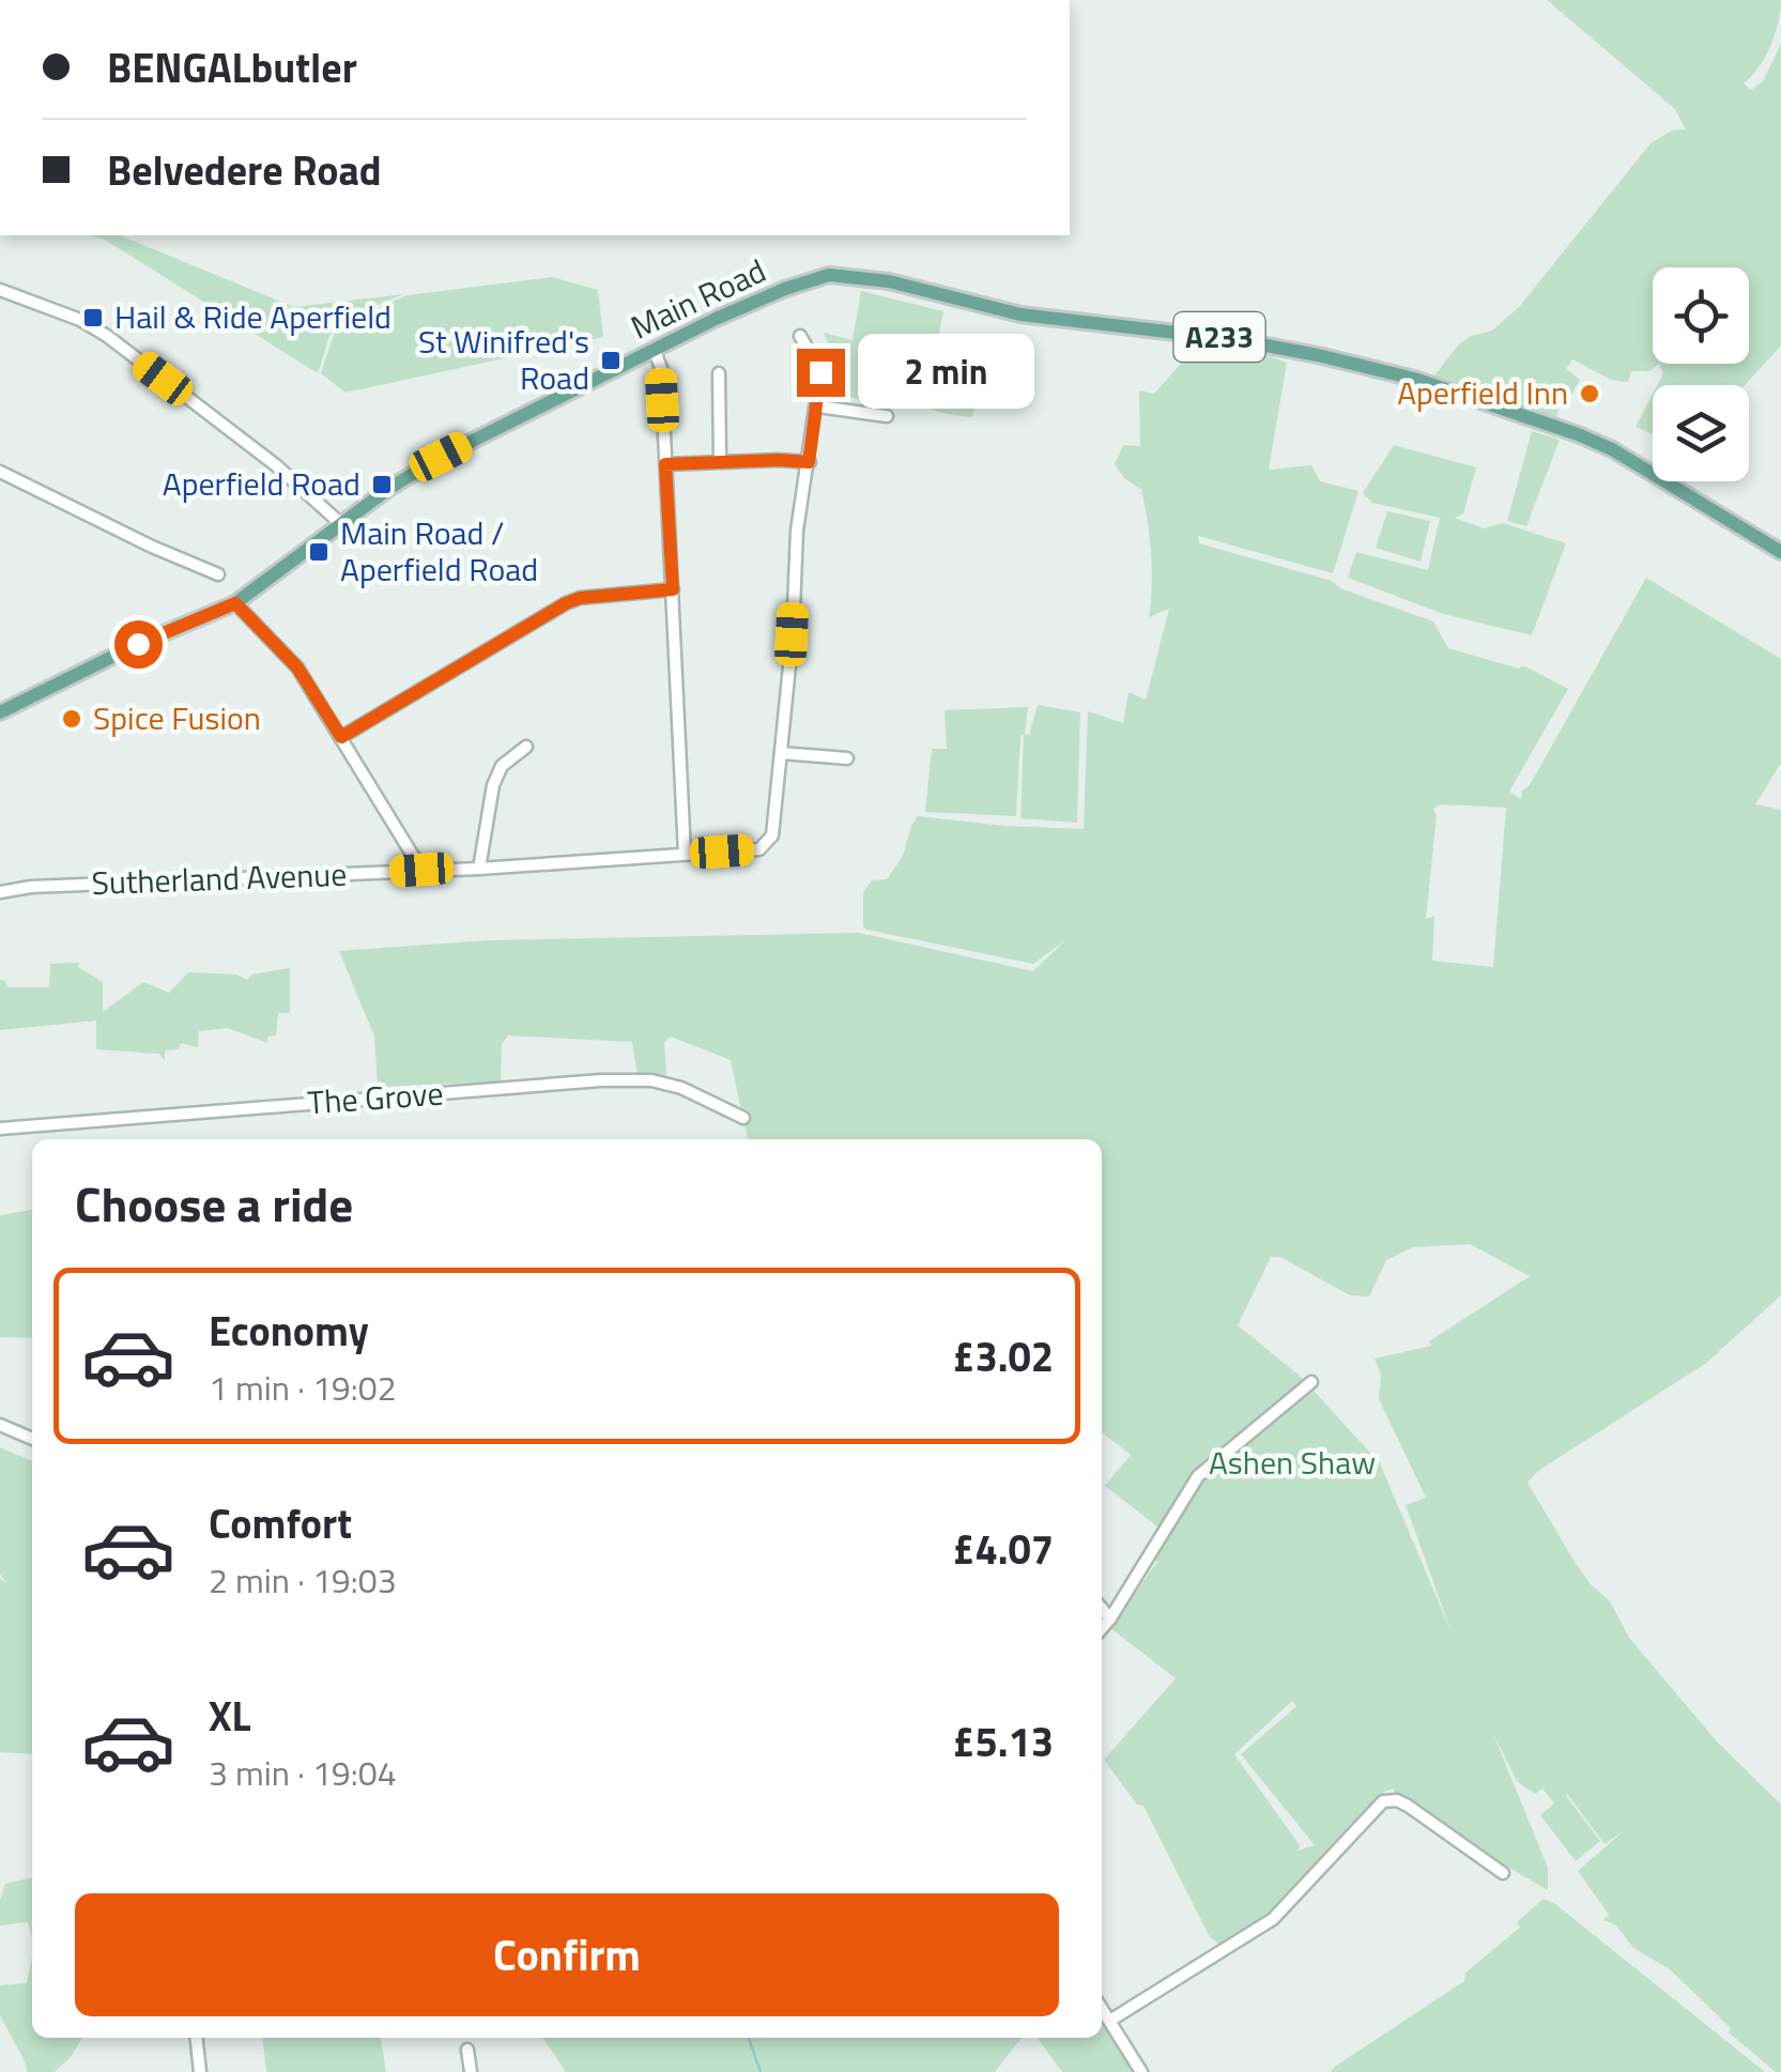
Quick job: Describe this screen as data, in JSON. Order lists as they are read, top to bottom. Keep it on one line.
{"streets":{"main road":["Main Road","A233"],"street":["Sutherland Avenue","The Grove"]},"parks":["Ashen Shaw"],"places":{"transit":["Hail & Ride Aperfield","St Winifred's Road","Aperfield Road","Main Road / Aperfield Road"],"other":["Aperfield Inn","Spice Fusion"]},"page":{"banner":["BENGALbutler","Belvedere Road"],"bubble":"2 min","heading":"Choose a ride","list":[{"name":"Economy","note":"1 min · 19:02","value":"£3.02"},{"name":"Comfort","note":"2 min · 19:03","value":"£4.07"},{"name":"XL","note":"3 min · 19:04","value":"£5.13"}],"buttons":"Confirm"}}
